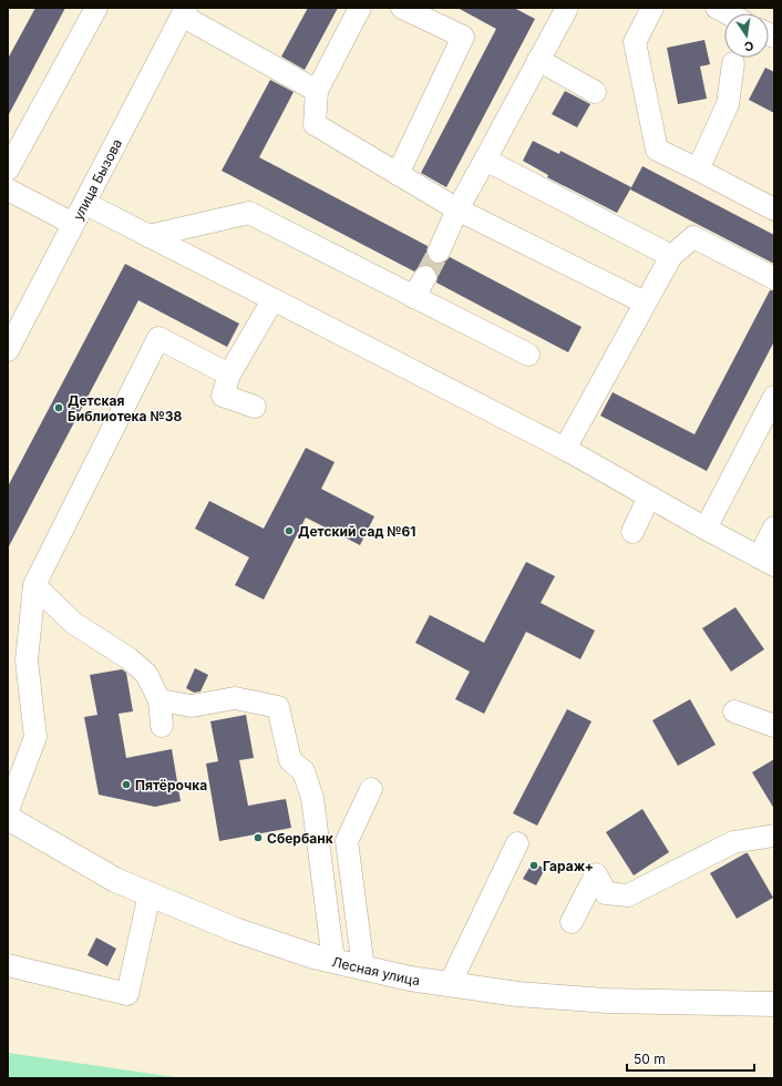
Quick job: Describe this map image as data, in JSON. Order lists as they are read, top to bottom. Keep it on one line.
{"streets":{"main road":["Лесная улица"],"street":["улица Бызова"]},"places":["Детская Библиотека №38","Детский сад №61","Пятёрочка","Сбербанк","Гараж+"],"scale_bar":"50 m","north":"bottom"}
